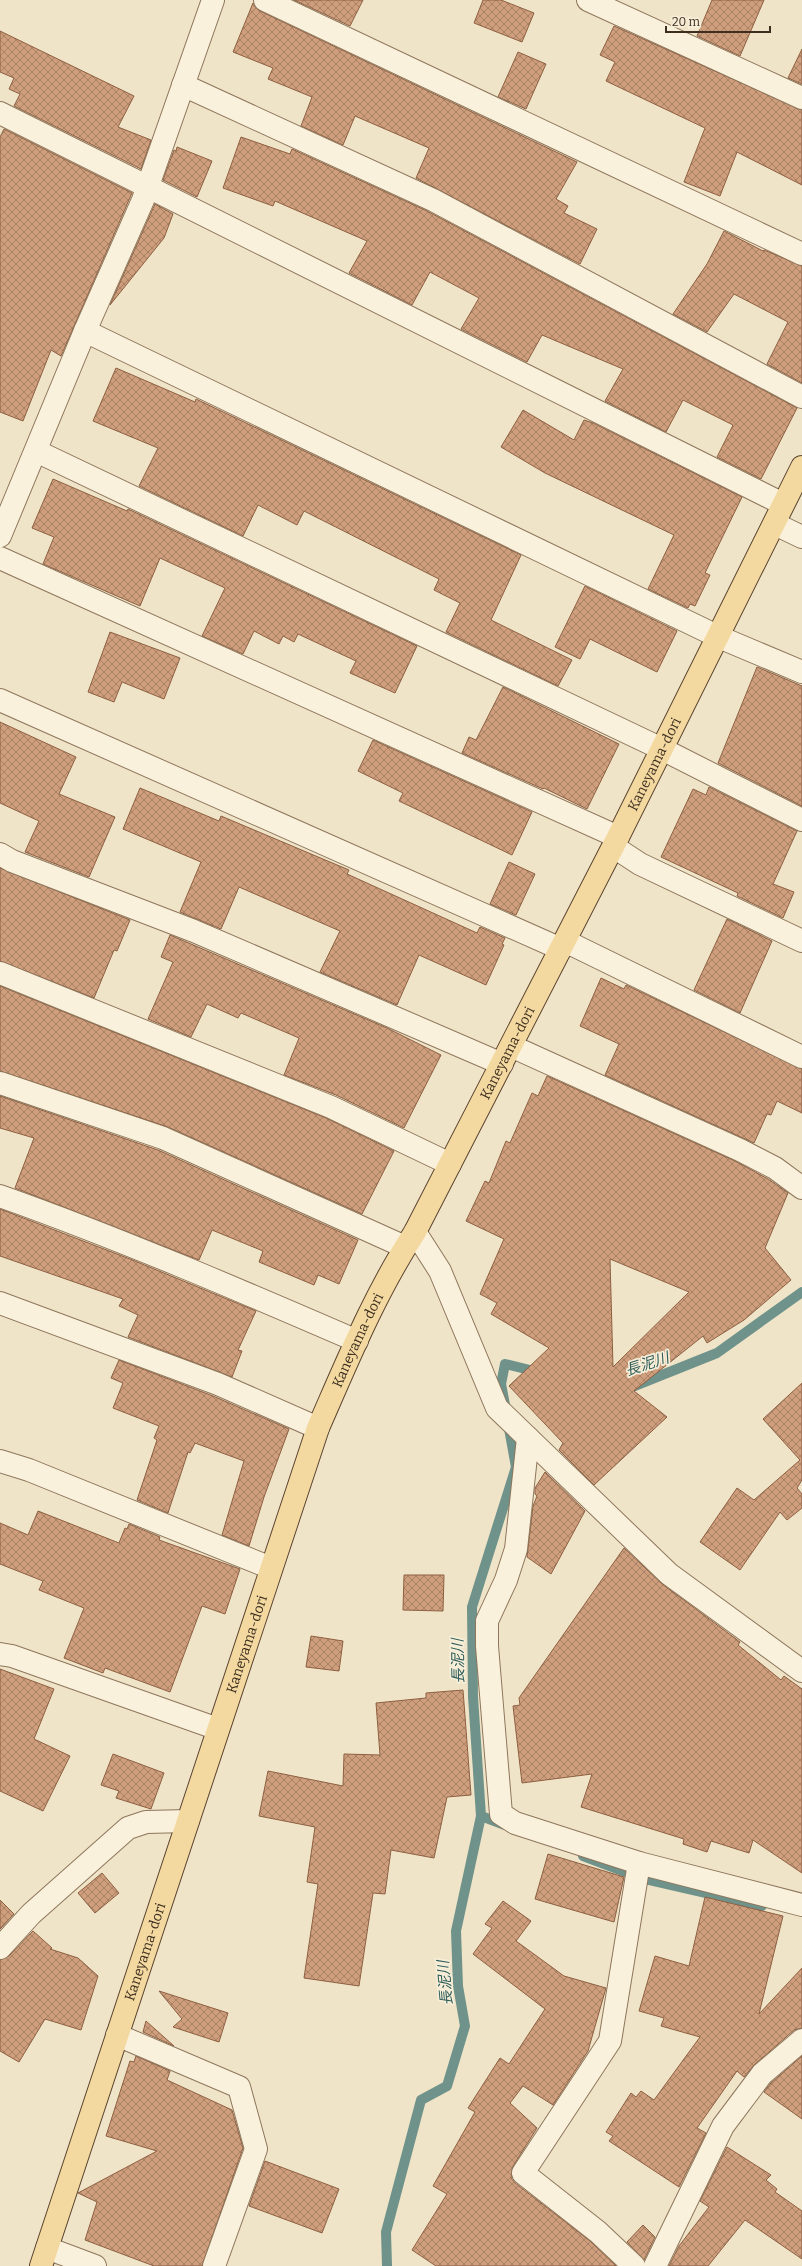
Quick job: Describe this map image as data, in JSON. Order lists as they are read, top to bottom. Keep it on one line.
{"streets":{"main road":["Kaneyama-dori"]},"water":["長泥川"],"scale_bar":"20 m"}
